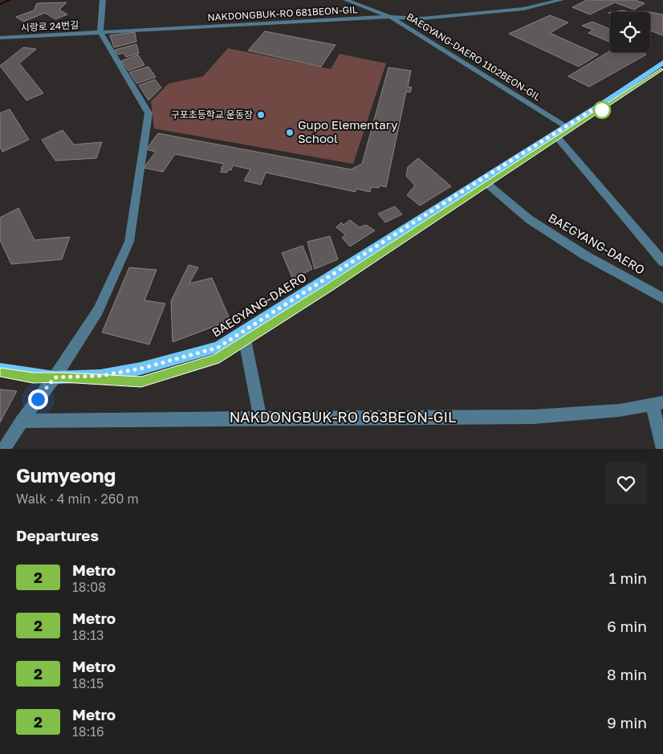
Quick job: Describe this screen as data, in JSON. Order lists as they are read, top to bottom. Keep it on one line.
{"streets":{"main road":["BAEGYANG-DAERO"],"street":["NAKDONGBUK-RO 681BEON-GIL","시랑로 24번길","BAEGYANG-DAERO 1102BEON-GIL","NAKDONGBUK-RO 663BEON-GIL"]},"crossings":[["NAKDONGBUK-RO 681BEON-GIL","시랑로 24번길"],["NAKDONGBUK-RO 681BEON-GIL","BAEGYANG-DAERO 1102BEON-GIL"],["BAEGYANG-DAERO 1102BEON-GIL","BAEGYANG-DAERO"]],"places":["구포초등학교 운동장","Gupo Elementary School"],"lines":["metro line 2"],"page":{"heading":[["Gumyeong","Walk · 4 min · 260 m"],"Departures"],"list":[{"mark":"2","name":"Metro","note":"18:08","value":"1 min"},{"mark":"2","name":"Metro","note":"18:13","value":"6 min"},{"mark":"2","name":"Metro","note":"18:15","value":"8 min"},{"mark":"2","name":"Metro","note":"18:16","value":"9 min"}]}}
